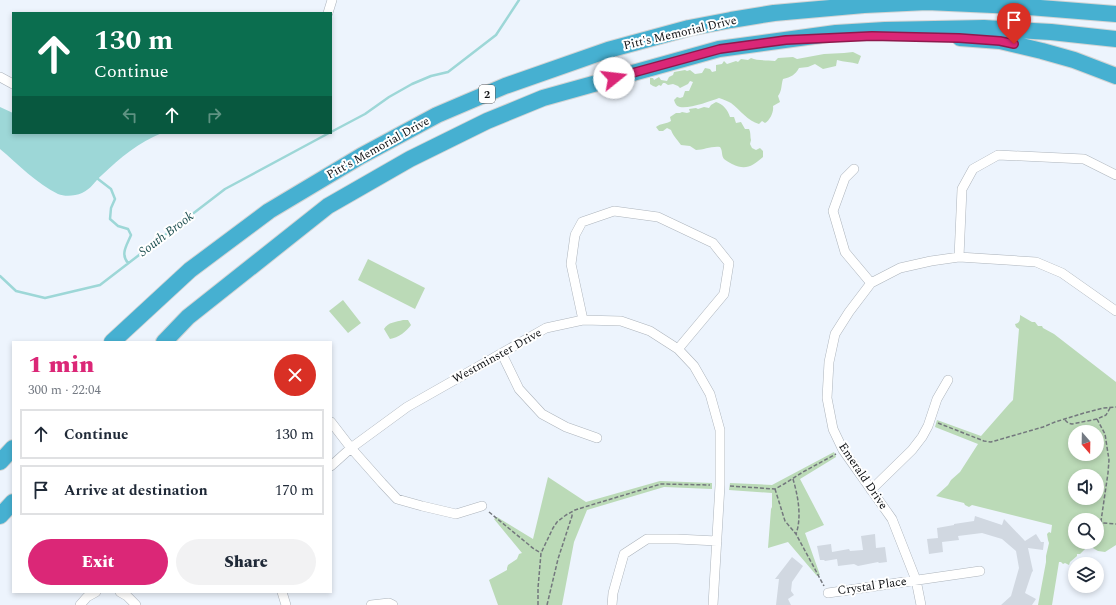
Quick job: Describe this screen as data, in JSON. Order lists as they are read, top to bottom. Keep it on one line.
{"streets":{"highway":["Pitt's Memorial Drive","2"],"street":["Westminster Drive","Emerald Drive","Crystal Place"]},"crossings":[["Emerald Drive","Crystal Place"]],"water":["South Brook"],"north":"bottom","page":{"turn":["130 m","Continue"],"heading":["1 min","300 m · 22:04"],"list":[{"name":"Continue","value":"130 m"},{"name":"Arrive at destination","value":"170 m"}],"buttons":["Exit","Share"]}}
